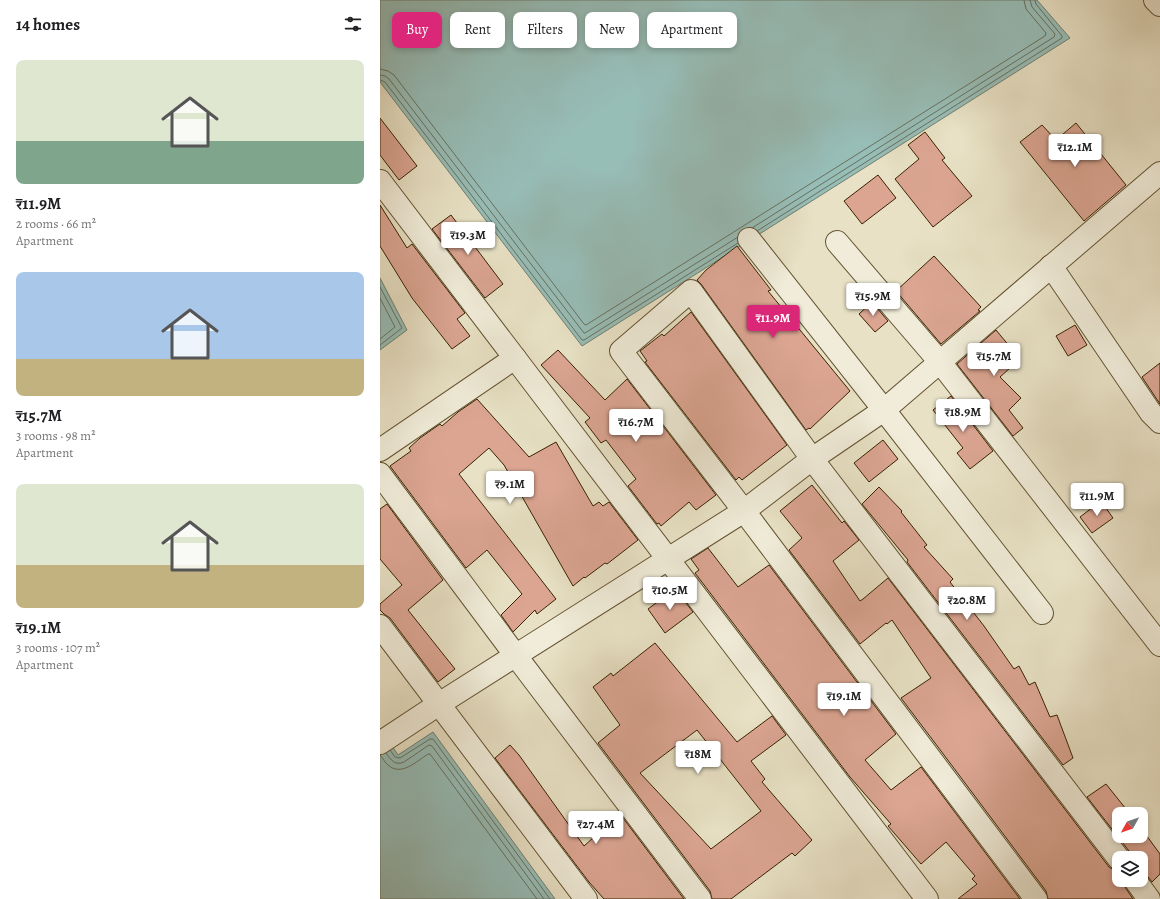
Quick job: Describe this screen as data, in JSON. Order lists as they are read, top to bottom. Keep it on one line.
{"north":"bottom left","page":{"heading":"14 homes","chip":["Buy","Rent","Filters","New","Apartment"],"list":[{"name":"₹11.9M","note":"2 rooms · 66 m² · Apartment"},{"name":"₹15.7M","note":"3 rooms · 98 m² · Apartment"},{"name":"₹19.1M","note":"3 rooms · 107 m² · Apartment"}],"price":["₹12.1M","₹19.3M","₹15.9M","₹11.9M","₹15.7M","₹18.9M","₹16.7M","₹9.1M","₹11.9M","₹10.5M","₹20.8M","₹19.1M","₹18M","₹27.4M"]}}
